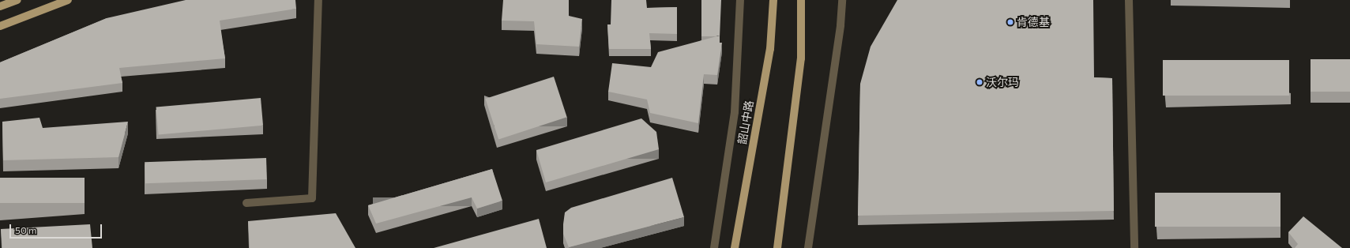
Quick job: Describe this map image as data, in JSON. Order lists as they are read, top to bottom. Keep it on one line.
{"streets":{"main road":["韶山中路"]},"places":["肯德基","沃尔玛"],"scale_bar":"50 m"}
